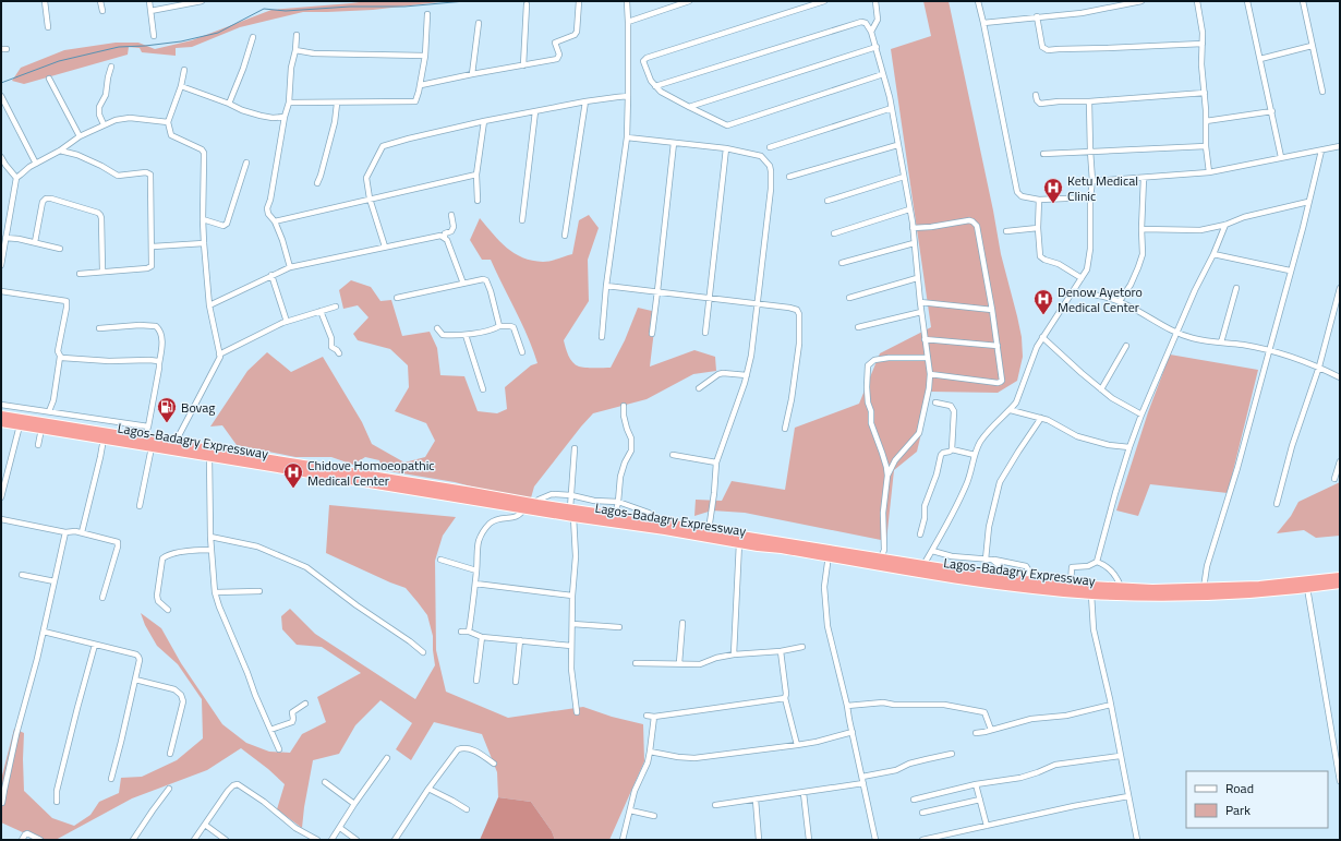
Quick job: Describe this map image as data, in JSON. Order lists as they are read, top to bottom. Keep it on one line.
{"streets":{"highway":["Lagos-Badagry Expressway"]},"places":{"hospital":["Ketu Medical Clinic","Denow Ayetoro Medical Center","Chidove Homoeopathic Medical Center"],"fuel station":["Bovag"]},"legend":["Road","Park"]}
